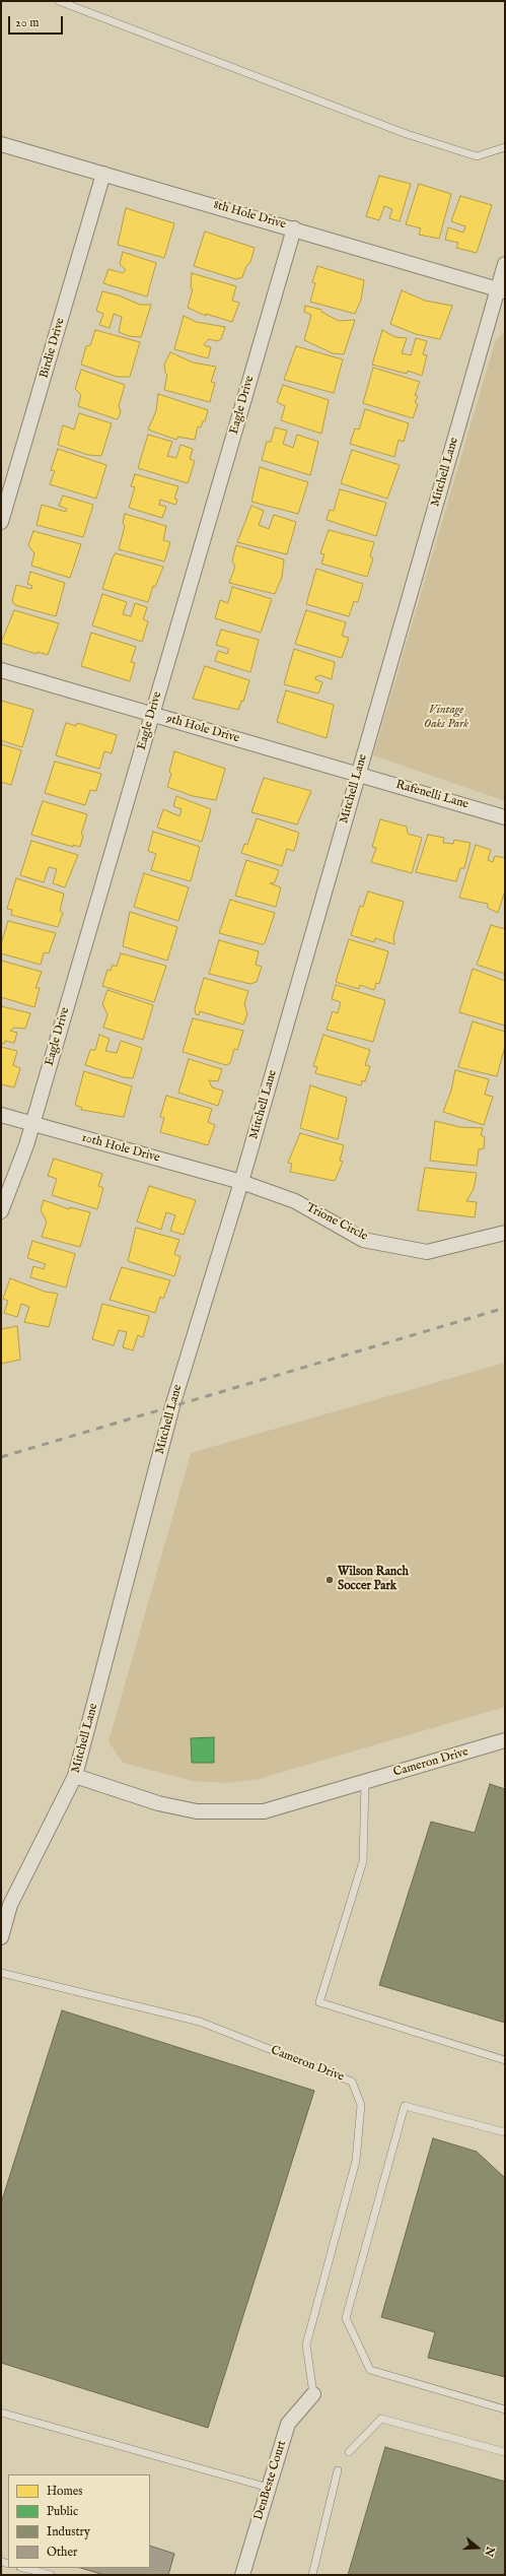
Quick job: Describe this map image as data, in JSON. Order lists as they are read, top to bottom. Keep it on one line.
{"streets":{"street":["8th Hole Drive","Birdie Drive","Eagle Drive","Mitchell Lane","9th Hole Drive","Rafenelli Lane","10th Hole Drive","Trione Circle","Cameron Drive","DenBeste Court"]},"crossings":[["8th Hole Drive","Birdie Drive"],["8th Hole Drive","Eagle Drive"],["8th Hole Drive","Mitchell Lane"],["Eagle Drive","9th Hole Drive"],["Eagle Drive","10th Hole Drive"],["Mitchell Lane","9th Hole Drive"],["Mitchell Lane","Rafenelli Lane"],["Mitchell Lane","10th Hole Drive"],["Mitchell Lane","Trione Circle"],["Mitchell Lane","Cameron Drive"],["9th Hole Drive","Rafenelli Lane"],["10th Hole Drive","Trione Circle"],["Cameron Drive","DenBeste Court"]],"parks":["Vintage Oaks Park"],"places":["Wilson Ranch Soccer Park"],"legend":["Homes","Public","Industry","Other"],"scale_bar":"20 m","north":"right"}
